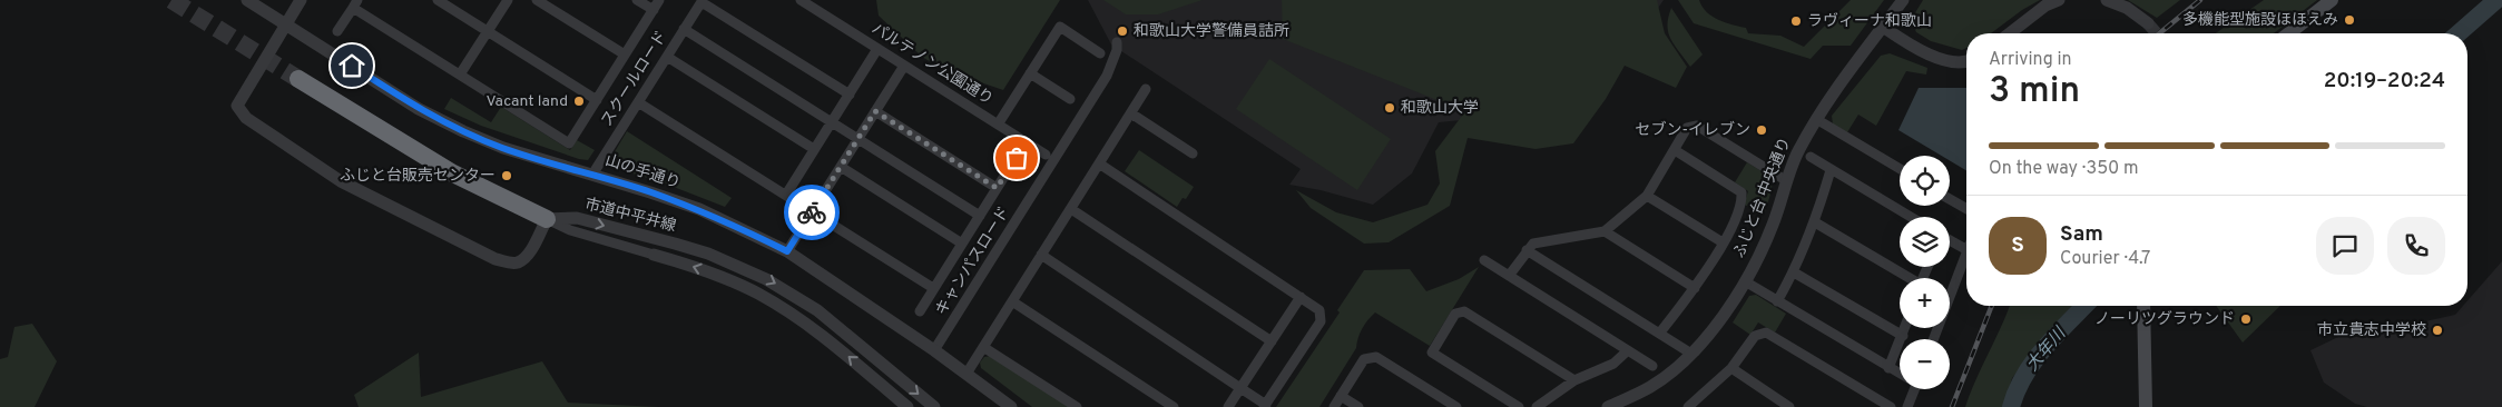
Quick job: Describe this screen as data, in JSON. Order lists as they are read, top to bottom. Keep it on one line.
{"streets":{"street":["パルテノン公園通り","スクールロード","山の手通り","ふじと台 中央通り","市道中平井線","キャンパスロード"]},"crossings":[["スクールロード","山の手通り"],["山の手通り","キャンパスロード"]],"water":["大年川"],"places":["多機能型施設ほほえみ","ラヴィーナ和歌山","和歌山大学警備員詰所","Vacant land","和歌山大学","セブン-イレブン","ふじと台販売センター","ノーリツグラウンド","市立貴志中学校"],"page":{"heading":["3 min","Arriving in","20:19–20:24"],"panel":["Sam","Courier · 4.7"],"bar":"On the way · 350 m","map_buttons":["+","−"],"round":"S"}}
